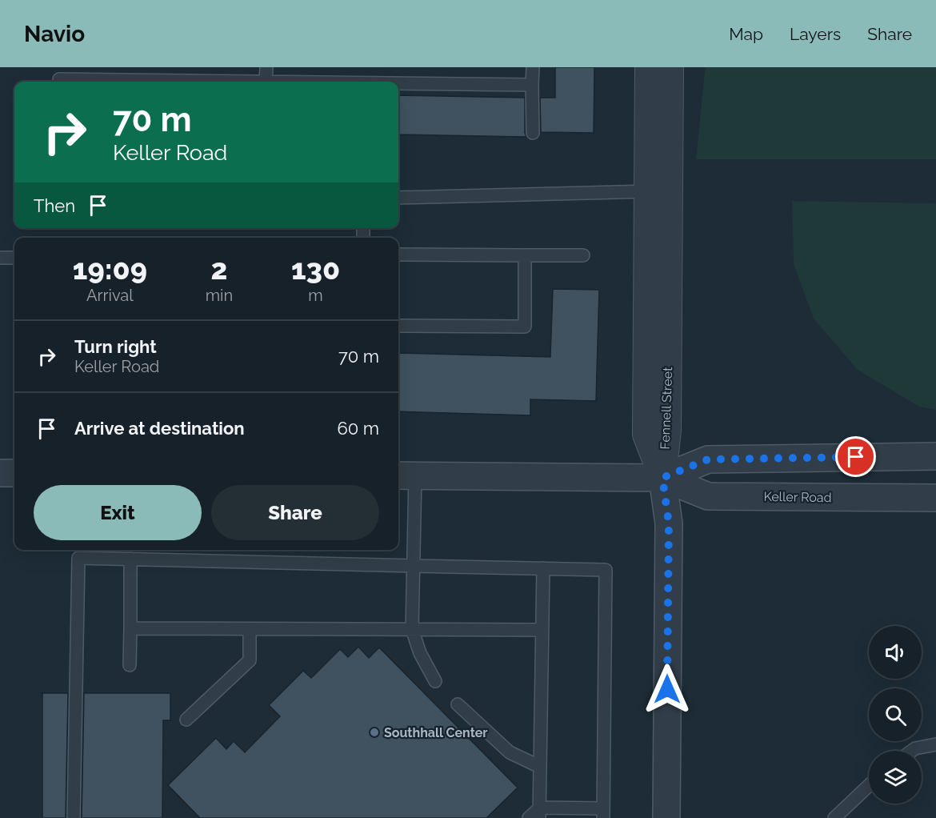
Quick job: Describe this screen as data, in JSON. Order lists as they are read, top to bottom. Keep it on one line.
{"streets":{"street":["Fennell Street","Keller Road"]},"crossings":[["Fennell Street","Keller Road"]],"places":["Southhall Center"],"page":{"header":"Navio","nav":["Map","Layers","Share"],"turn":["70 m","Keller Road"],"then":"Then","eta":["19:09","Arrival","2","min","130","m"],"list":[{"name":"Turn right","note":"Keller Road","value":"70 m"},{"name":"Arrive at destination","value":"60 m"}],"buttons":["Exit","Share"]}}
